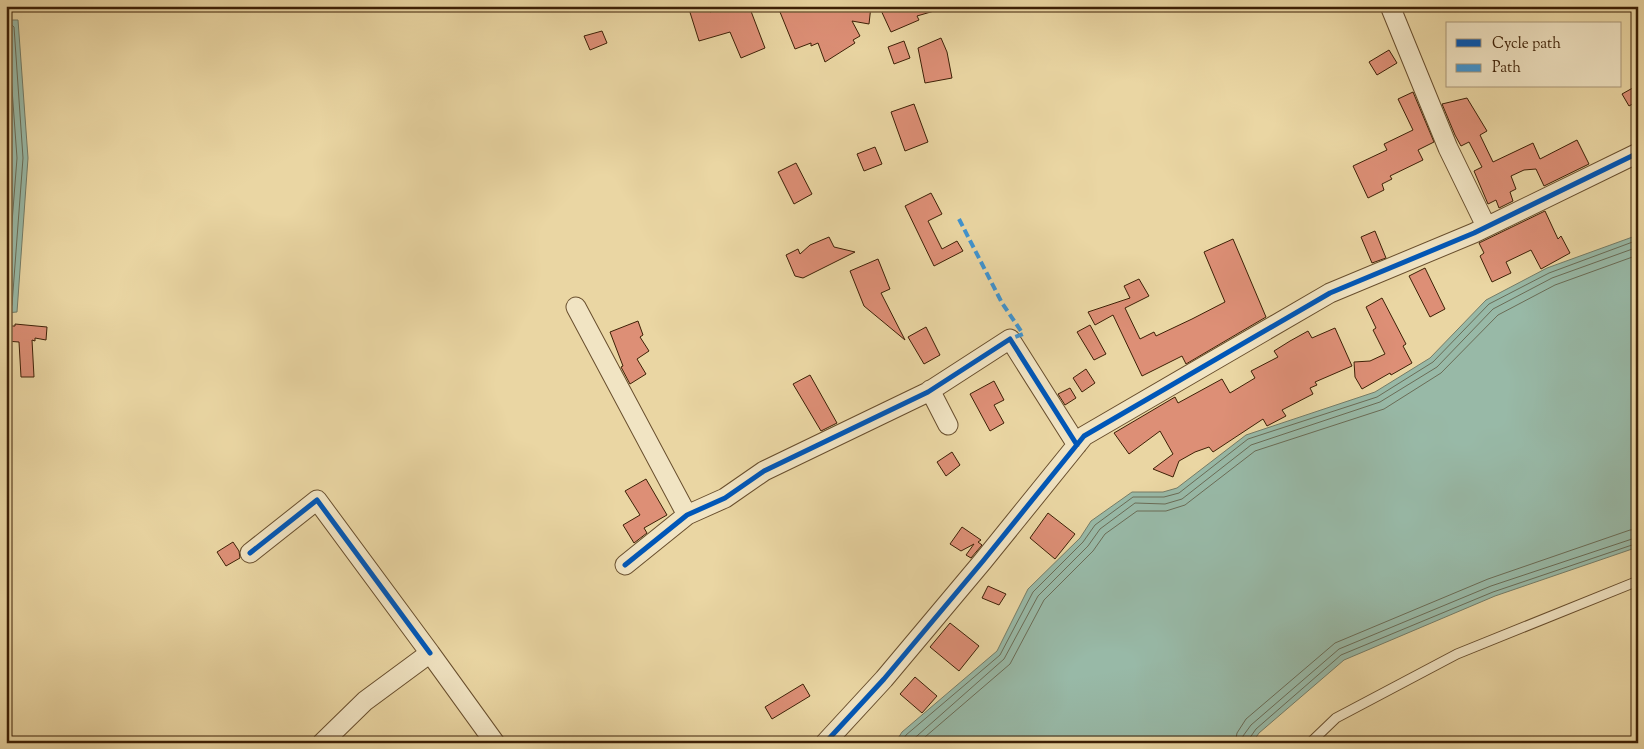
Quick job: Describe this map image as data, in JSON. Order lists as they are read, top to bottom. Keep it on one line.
{"legend":["Cycle path","Path"]}
